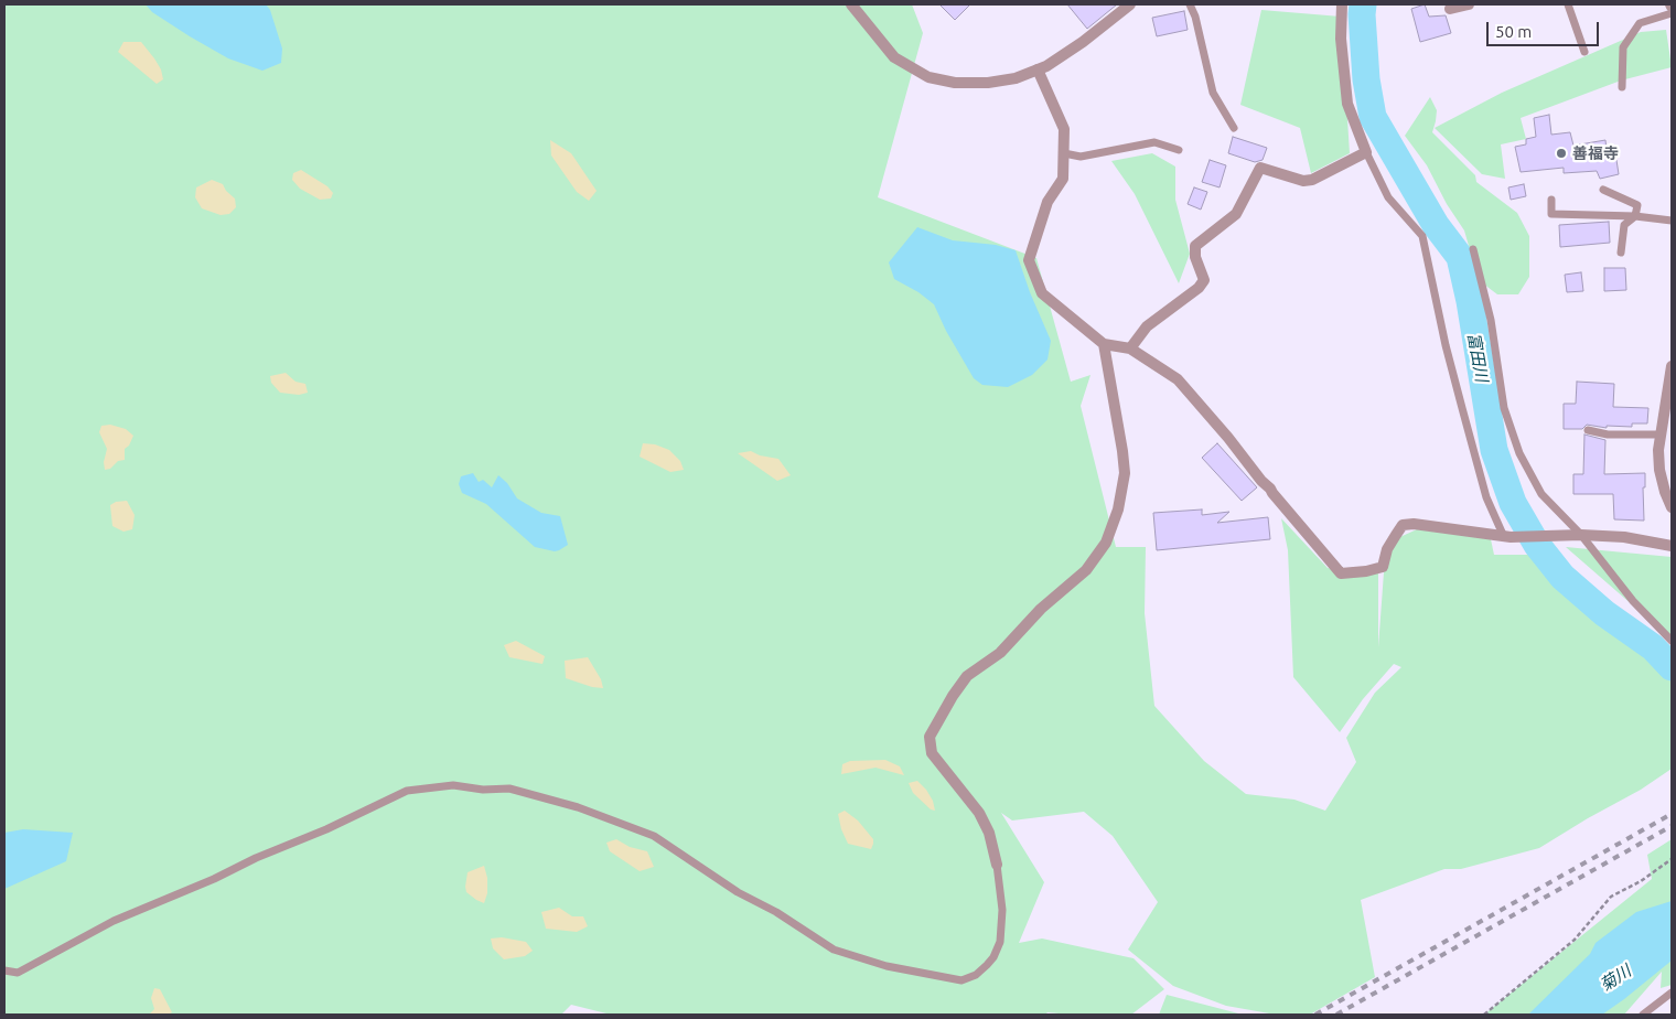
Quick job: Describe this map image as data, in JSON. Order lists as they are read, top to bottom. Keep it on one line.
{"water":["富田川","菊川"],"places":["善福寺"],"scale_bar":"50 m"}
